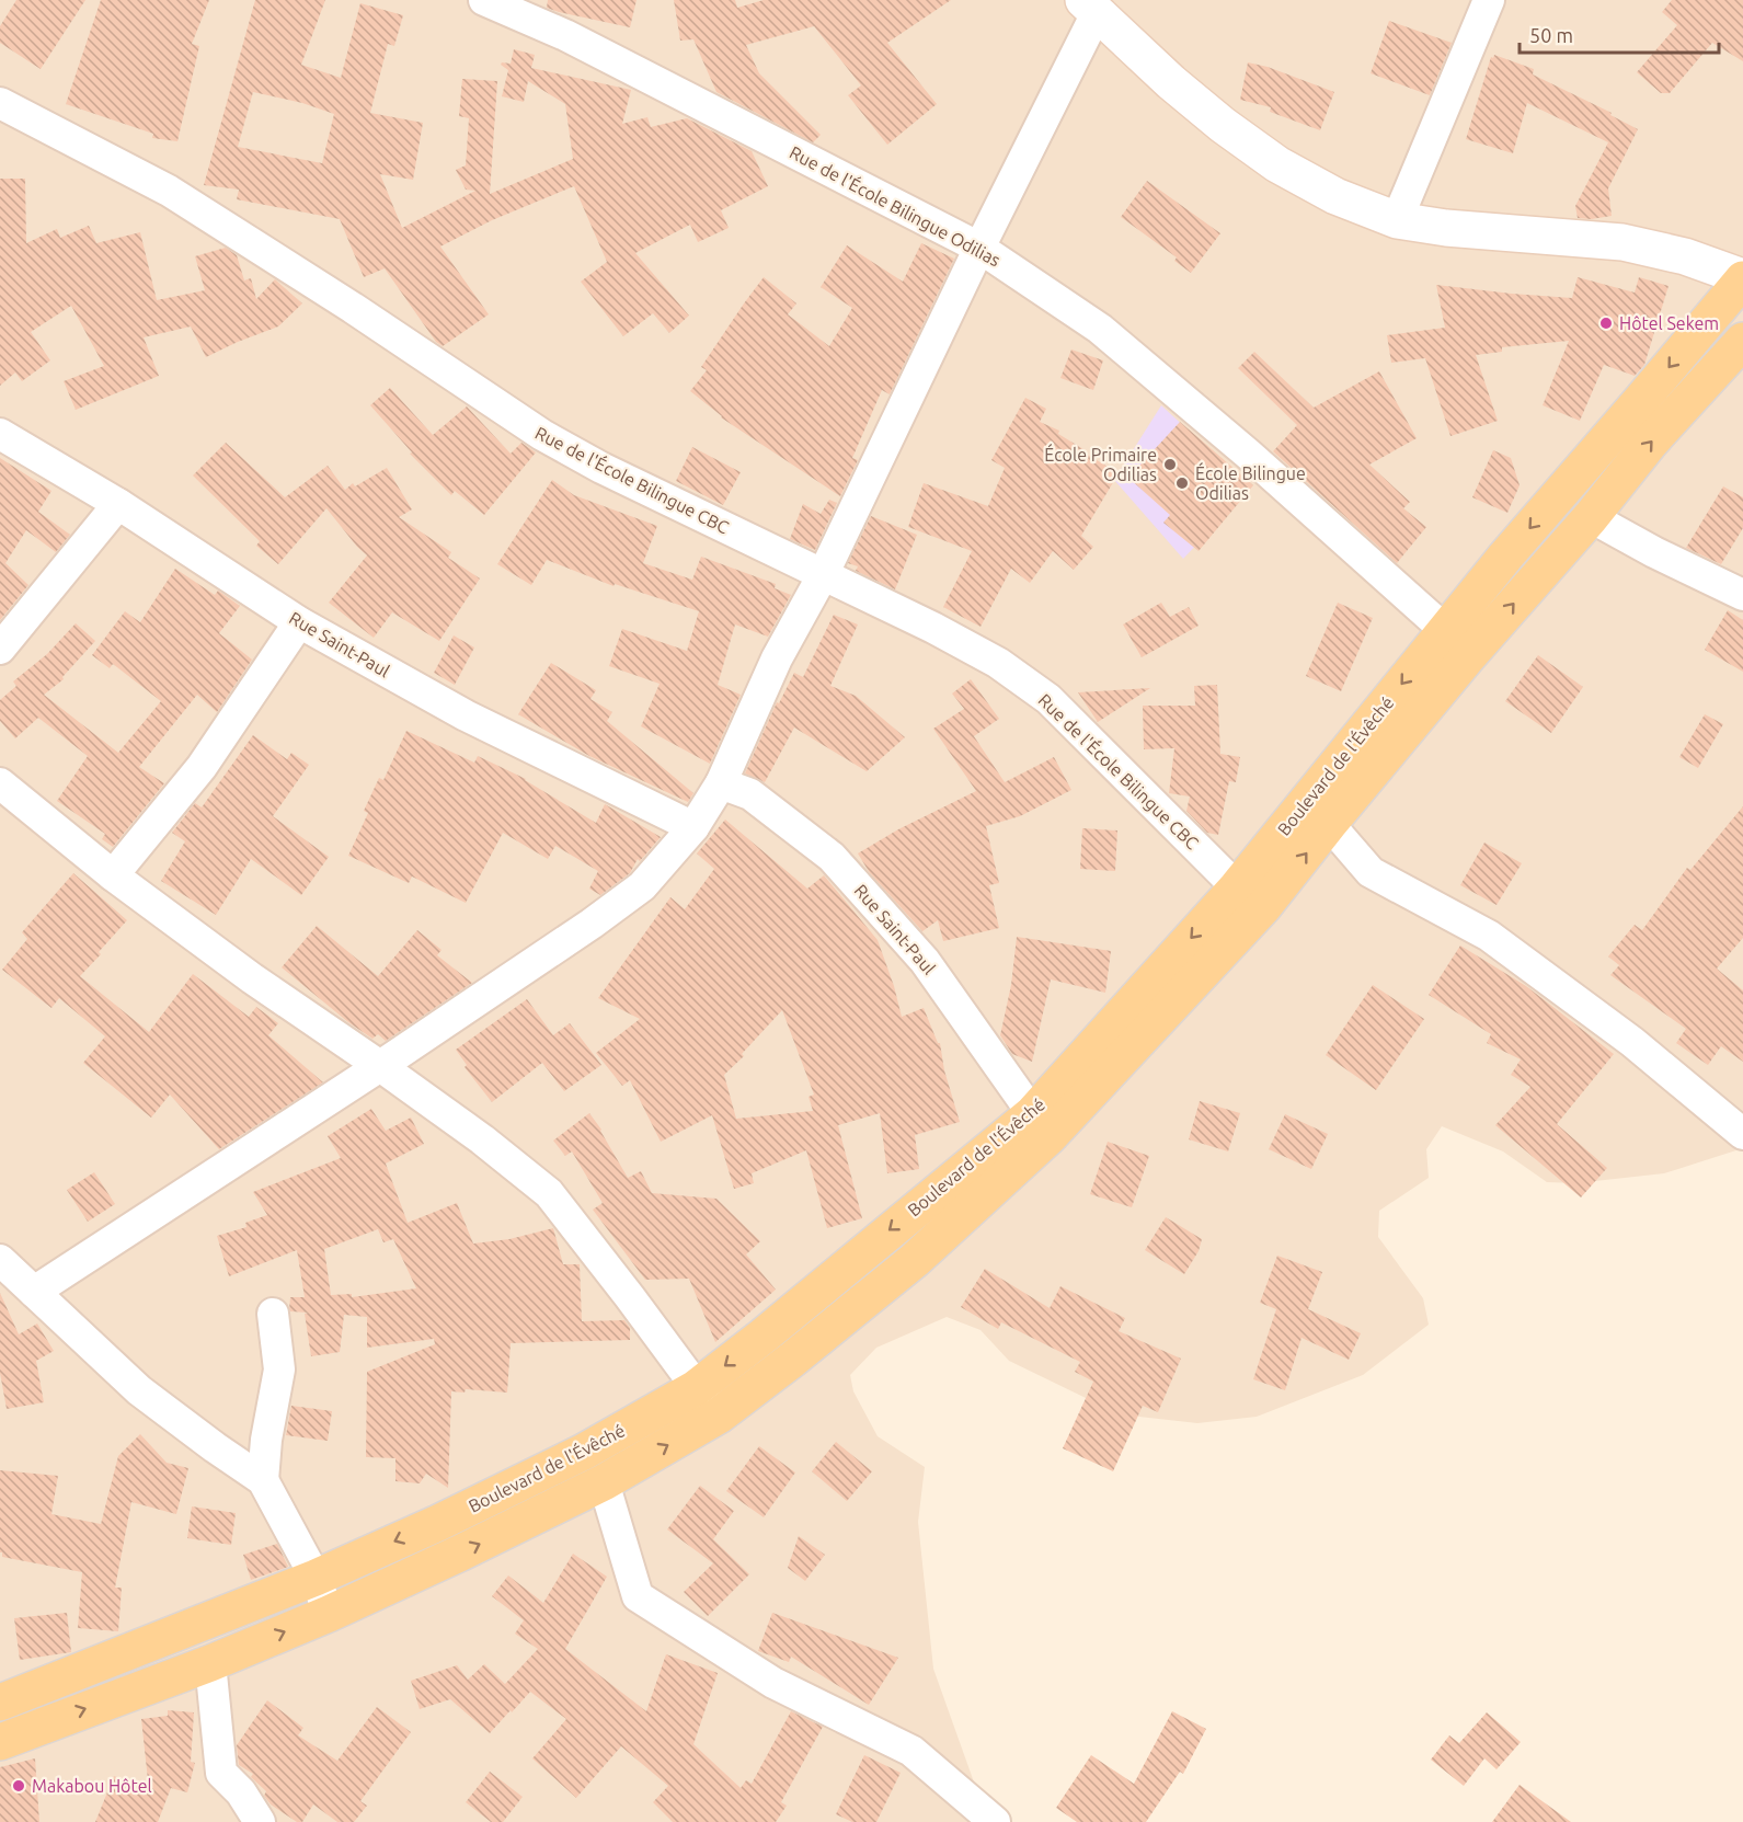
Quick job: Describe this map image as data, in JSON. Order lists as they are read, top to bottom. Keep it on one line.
{"streets":{"main road":["Boulevard de l'Évêché"],"street":["Rue de l'École Bilingue Odilias","Rue de l'École Bilingue CBC","Rue Saint-Paul"]},"crossings":[["Rue de l'École Bilingue Odilias","Boulevard de l'Évêché"],["Rue de l'École Bilingue CBC","Boulevard de l'Évêché"],["Rue Saint-Paul","Boulevard de l'Évêché"]],"places":["Hôtel Sekem","École Primaire Odilias","École Bilingue Odilias","Makabou Hôtel"],"scale_bar":"50 m"}
